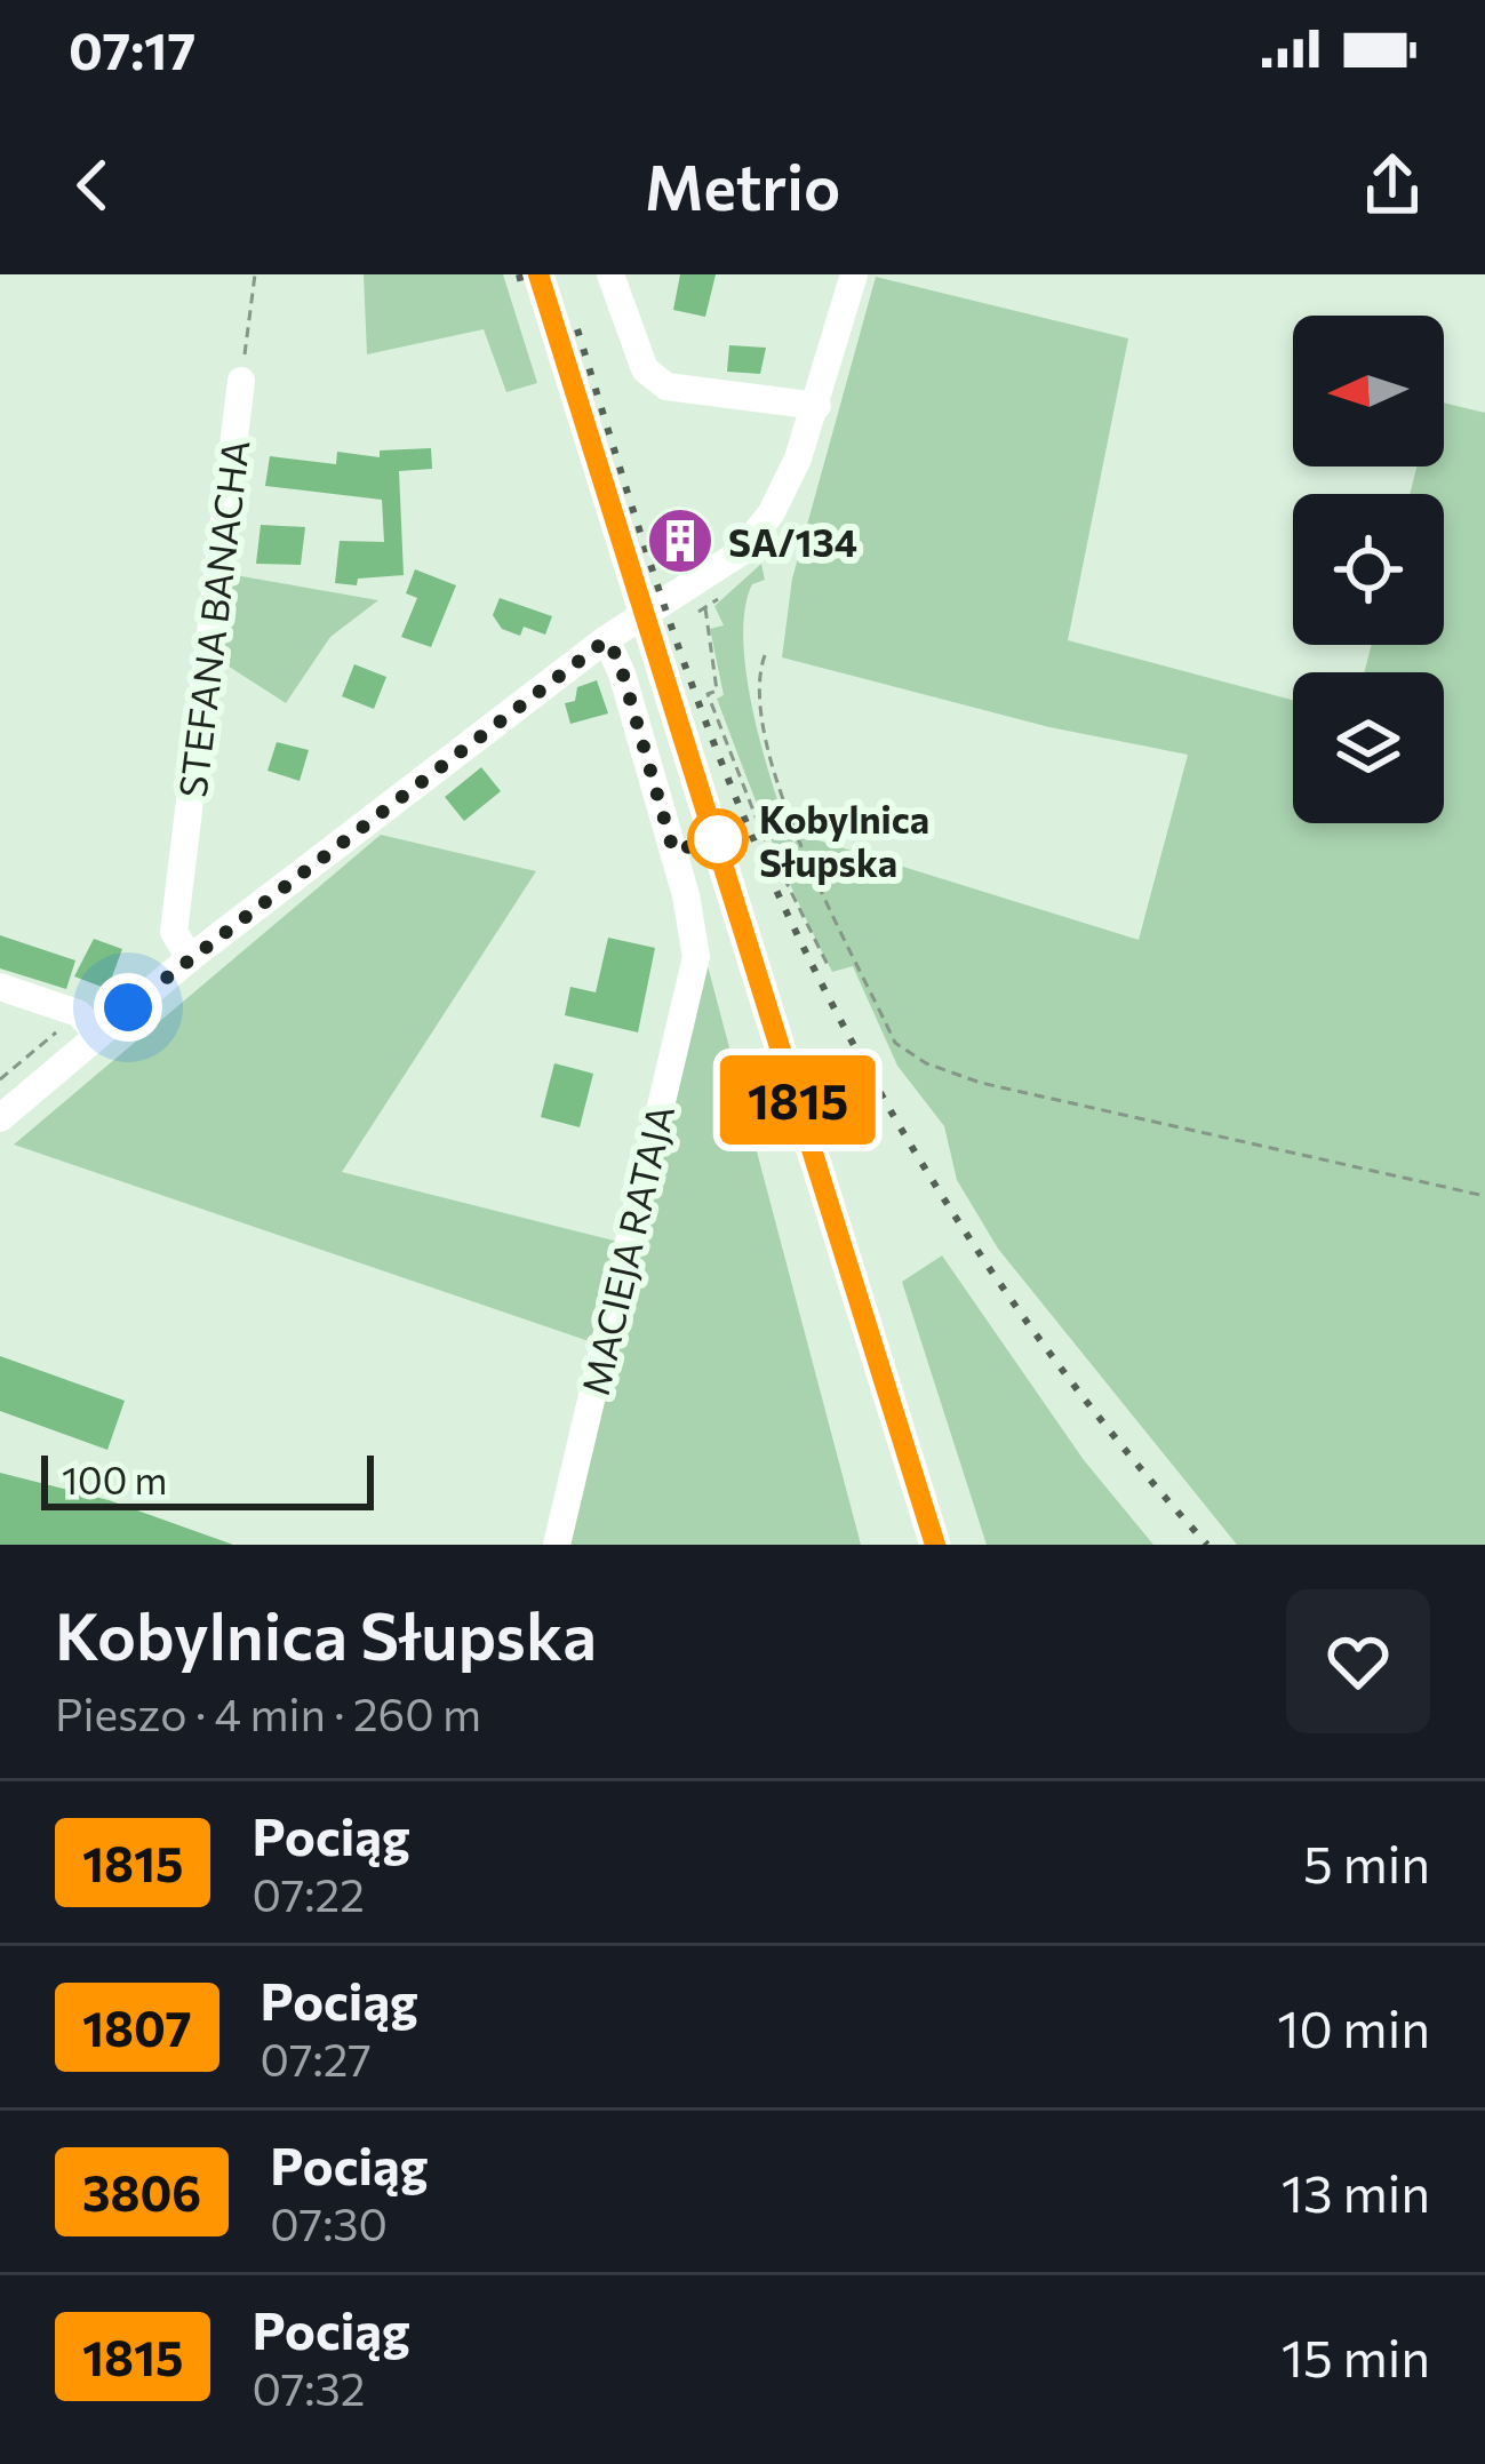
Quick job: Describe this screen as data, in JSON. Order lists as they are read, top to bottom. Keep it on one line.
{"streets":{"street":["STEFANA BANACHA","MACIEJA RATAJA"]},"places":{"building":["SA/134"],"other":["Kobylnica Słupska"]},"scale_bar":"100 m","north":"left","page":{"status":"07:17","header":"Metrio","on_map":"1815","scale":"100 m","heading":["Kobylnica Słupska","Pieszo · 4 min · 260 m"],"list":[{"mark":"1815","name":"Pociąg","note":"07:22","value":"5 min"},{"mark":"1807","name":"Pociąg","note":"07:27","value":"10 min"},{"mark":"3806","name":"Pociąg","note":"07:30","value":"13 min"},{"mark":"1815","name":"Pociąg","note":"07:32","value":"15 min"}]}}
